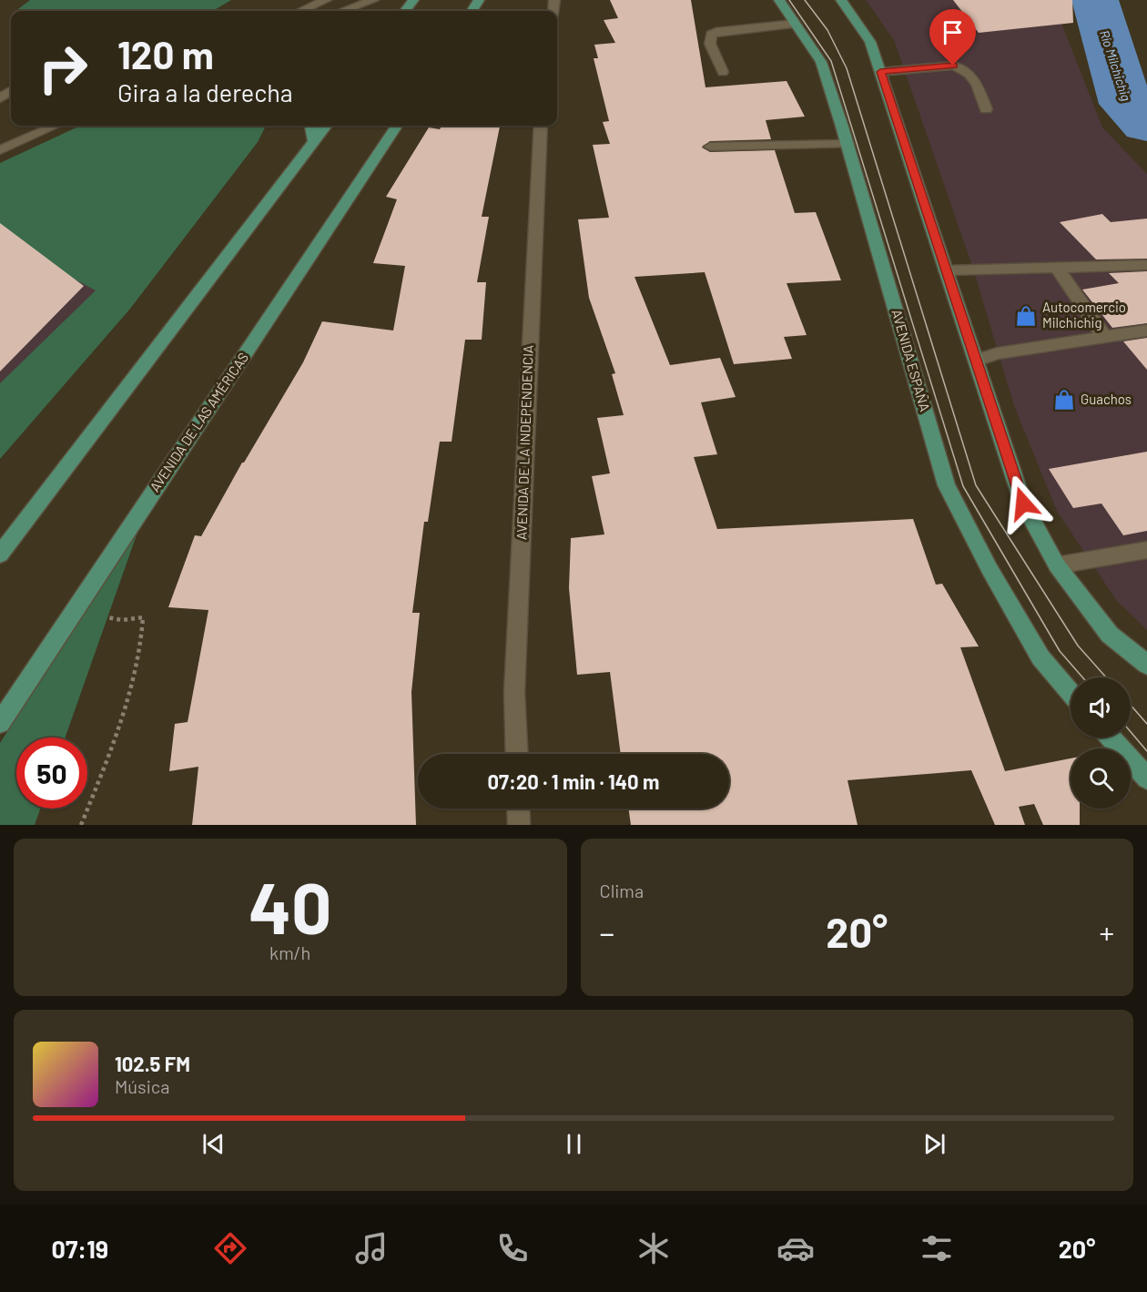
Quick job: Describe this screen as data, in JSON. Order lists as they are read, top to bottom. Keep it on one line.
{"streets":{"main road":["AVENIDA ESPAÑA","AVENIDA DE LAS AMÉRICAS"],"street":["AVENIDA DE LA INDEPENDENCIA"]},"water":["Río Milchichig"],"places":{"shop":["Autocomercio Milchichig","Guachos"]},"page":{"turn":["120 m","Gira a la derecha"],"limit":"50","trip":"07:20 · 1 min · 140 m","tile":[["40","km/h"],"Clima"],"heat":["−","20°","+"],"song":["102.5 FM","Música"],"tabs":["07:19","20°"]}}
